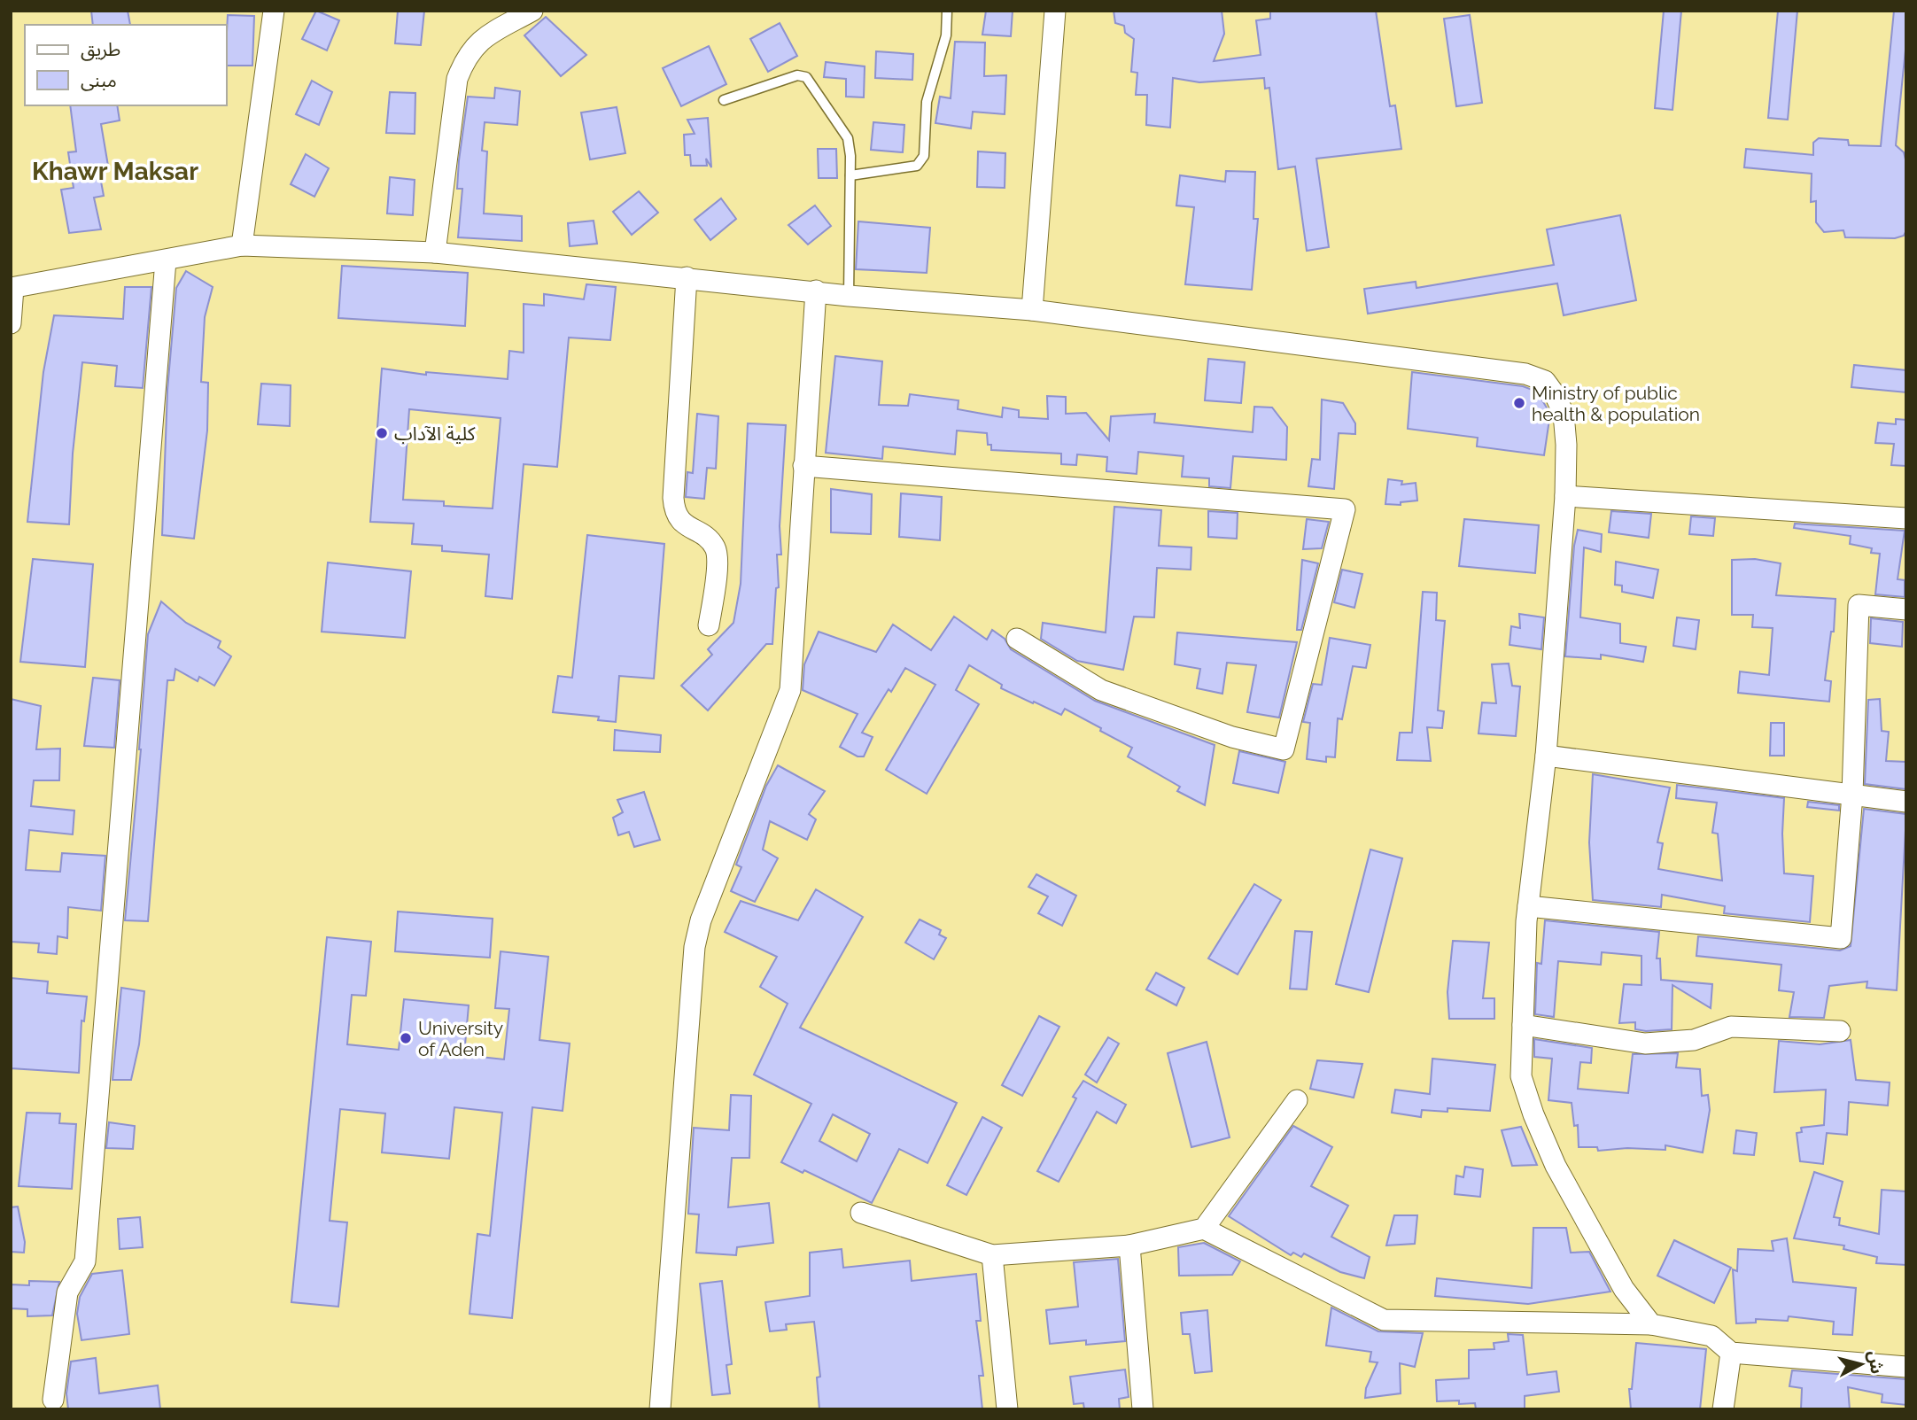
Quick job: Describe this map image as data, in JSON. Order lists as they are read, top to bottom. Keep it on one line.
{"districts":["Khawr Maksar"],"places":["Ministry of public health & population","كلية الآداب","University of Aden"],"legend":["طريق","مبنى"],"north":"right"}
